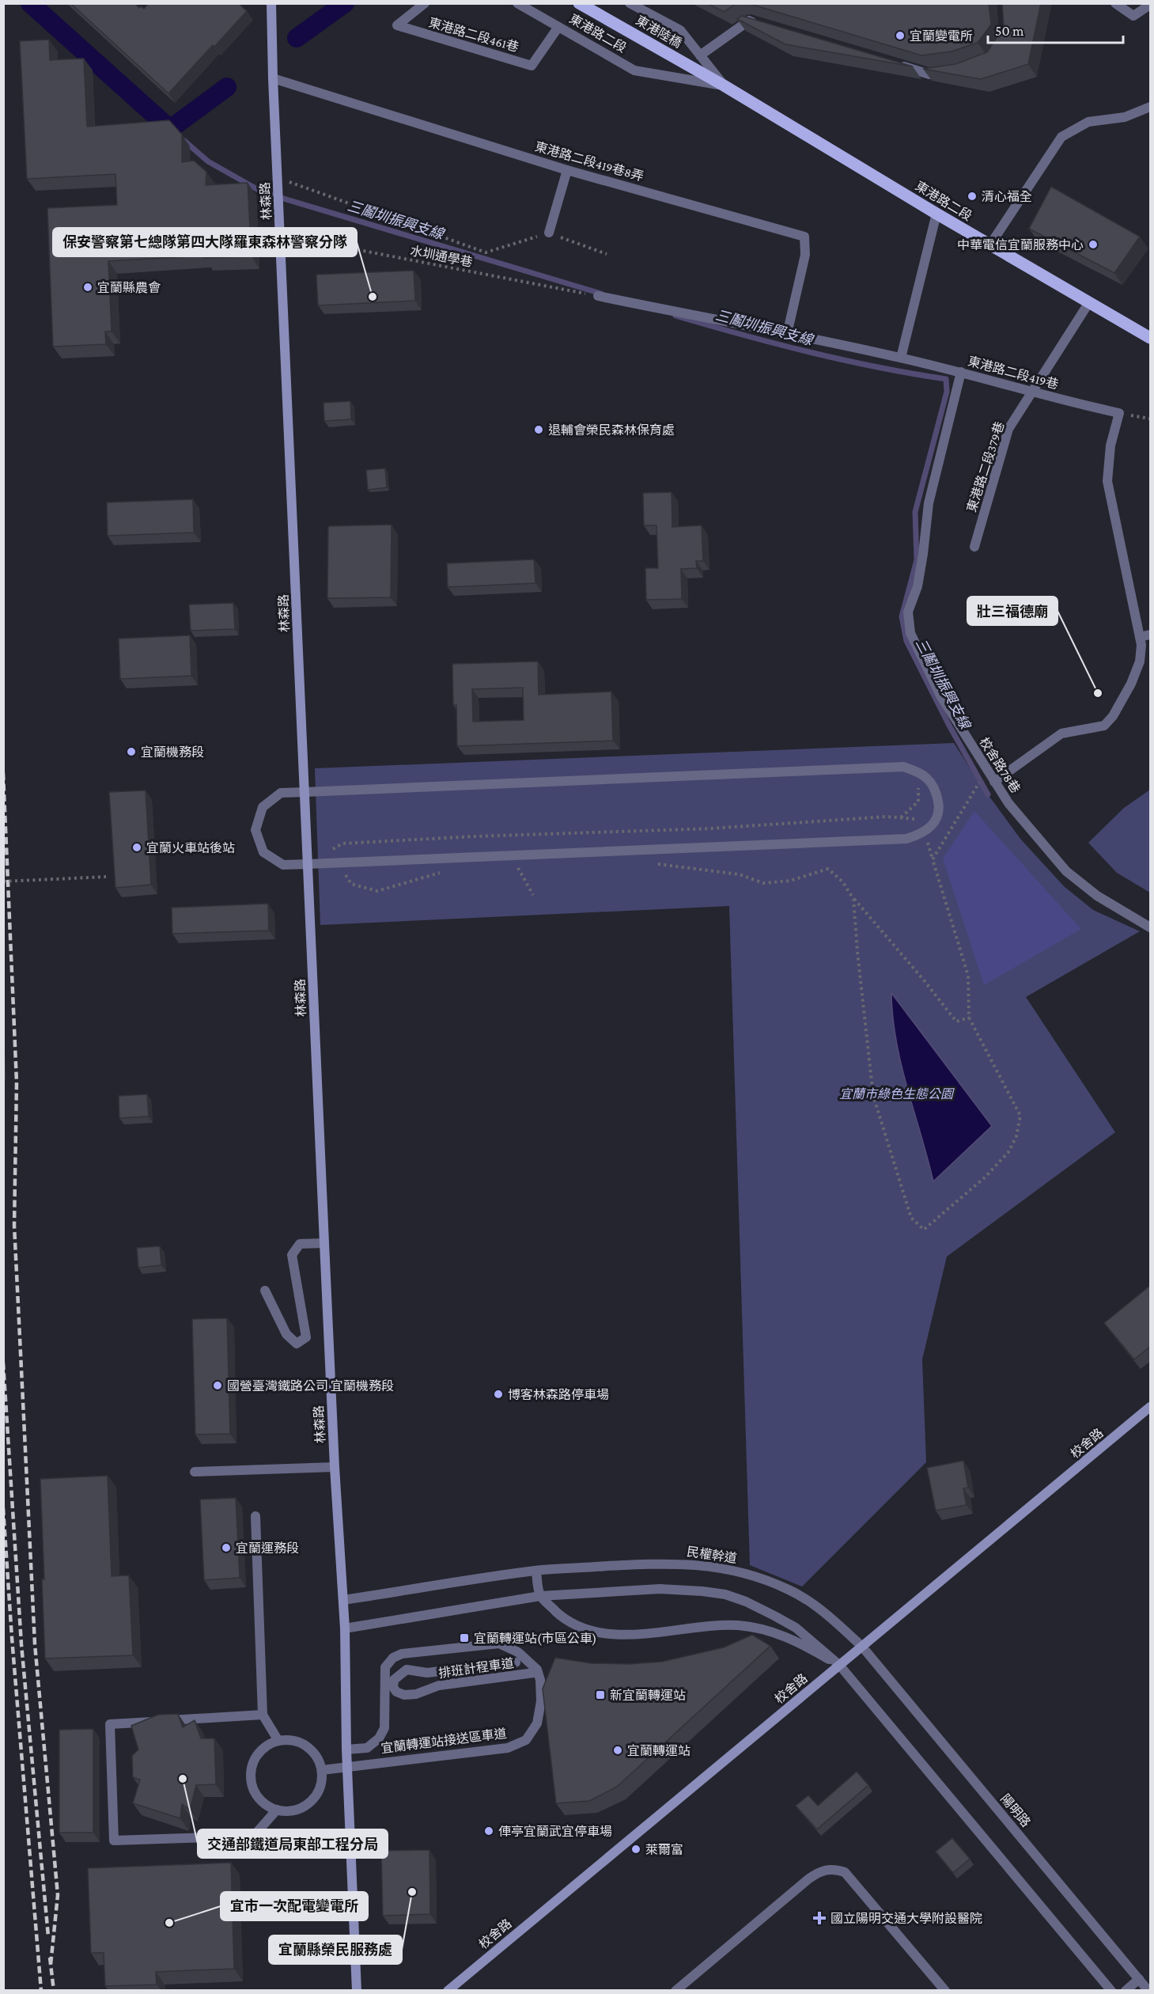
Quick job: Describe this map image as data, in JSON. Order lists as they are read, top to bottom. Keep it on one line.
{"streets":{"main road":["東港陸橋","東港路二段"],"street":["東港路二段461巷","東港路二段419巷8弄","林森路","東港路二段419巷","東港路二段379巷","校舍路78巷","校舍路","民權幹道","排班計程車道","宜蘭轉運站接送區車道","陽明路"],"path":["水圳通學巷"]},"crossings":[["東港陸橋","東港路二段"],["東港路二段","東港路二段461巷"],["東港路二段","東港路二段379巷"],["東港路二段419巷8弄","林森路"],["東港路二段419巷8弄","東港路二段419巷"],["林森路","水圳通學巷"],["林森路","民權幹道"],["林森路","宜蘭轉運站接送區車道"],["水圳通學巷","東港路二段419巷"],["東港路二段419巷","東港路二段379巷"],["東港路二段419巷","校舍路78巷"],["校舍路","民權幹道"],["校舍路","陽明路"],["民權幹道","陽明路"],["排班計程車道","宜蘭轉運站接送區車道"]],"water":["三鬮圳振興支線"],"parks":["宜蘭市綠色生態公園"],"places":{"other":["宜蘭變電所","清心福全","中華電信宜蘭服務中心","宜蘭縣農會","保安警察第七總隊第四大隊羅東森林警察分隊","退輔會榮民森林保育處","壯三福德廟","宜蘭機務段","宜蘭火車站後站","國營臺灣鐵路公司 宜蘭機務段","博客林森路停車場","宜蘭運務段","宜蘭轉運站","交通部鐵道局東部工程分局","俥亭宜蘭武宜停車場","萊爾富","宜蘭縣榮民服務處","宜市一次配電變電所"],"transit":["宜蘭轉運站(市區公車)","新宜蘭轉運站"],"health":["國立陽明交通大學附設醫院"]},"scale_bar":"50 m"}
